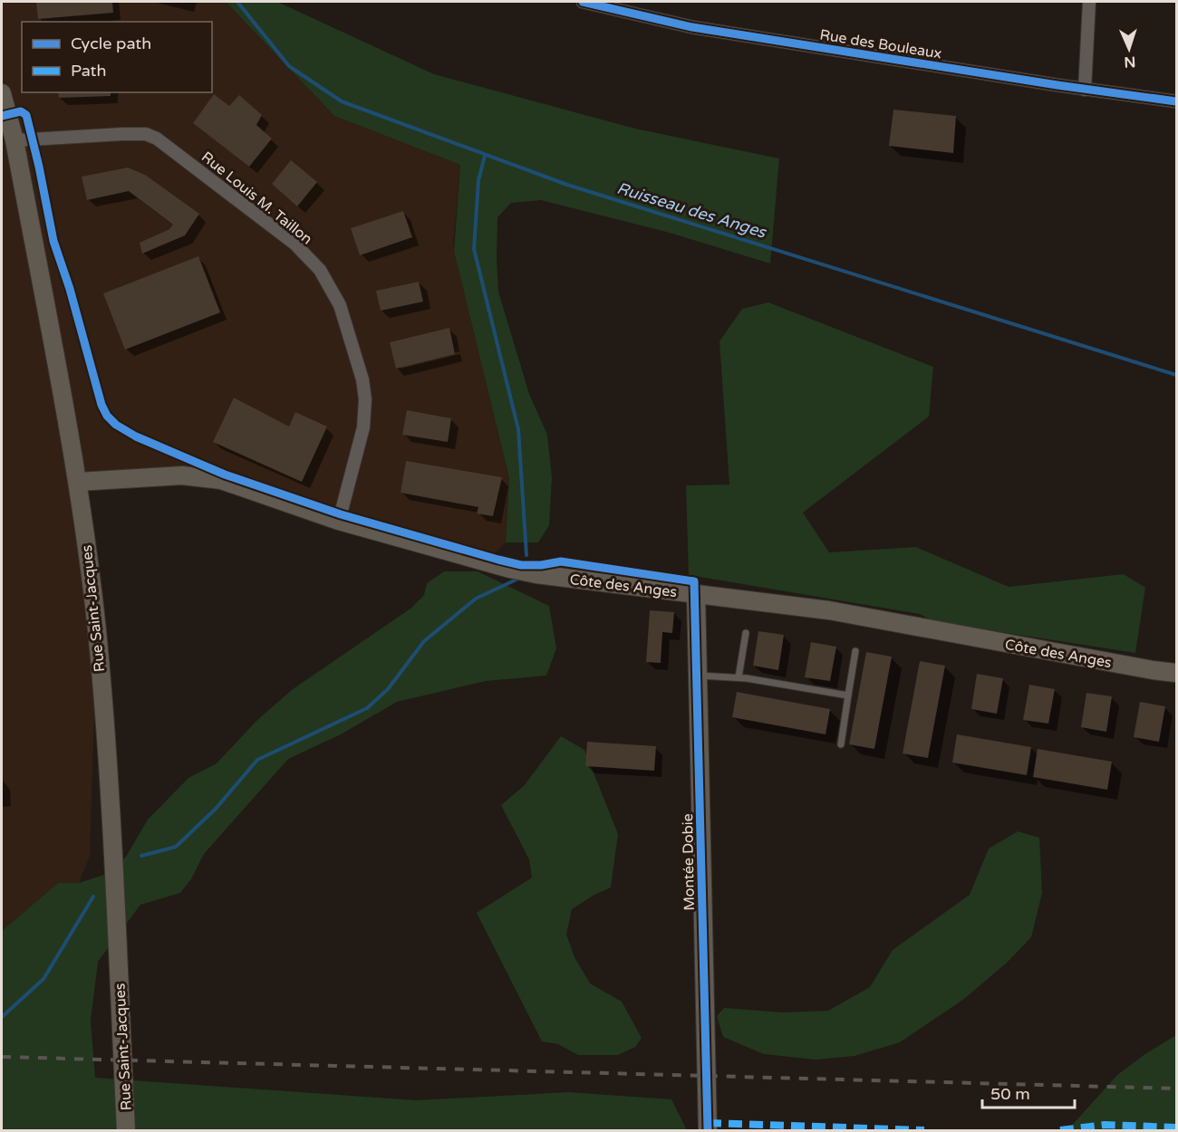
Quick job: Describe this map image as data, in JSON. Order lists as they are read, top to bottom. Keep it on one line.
{"streets":{"street":["Rue des Bouleaux","Rue Louis M. Taillon","Côte des Anges","Rue Saint-Jacques","Montée Dobie"]},"crossings":[["Rue Louis M. Taillon","Côte des Anges"],["Rue Louis M. Taillon","Rue Saint-Jacques"],["Côte des Anges","Rue Saint-Jacques"],["Côte des Anges","Montée Dobie"]],"water":["Ruisseau des Anges"],"legend":["Cycle path","Path"],"scale_bar":"50 m","north":"bottom"}
